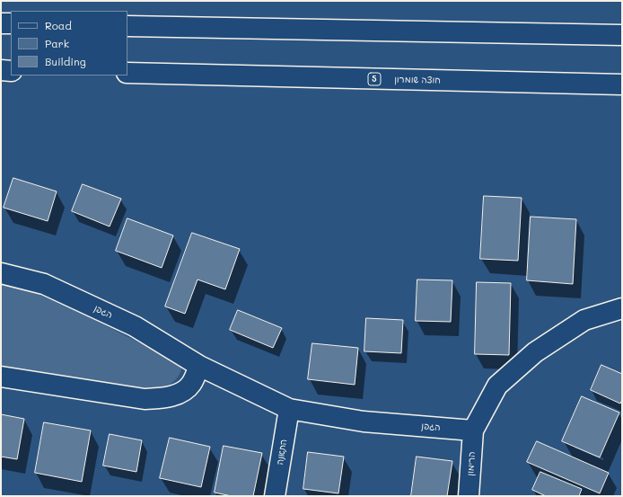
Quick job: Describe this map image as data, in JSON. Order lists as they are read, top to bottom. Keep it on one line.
{"streets":{"main road":["5","חוצה שומרון","הגפן","התאנה","הרימון"]},"crossings":[["הגפן","התאנה"],["הגפן","הרימון"]],"legend":["Road","Park","Building"]}
